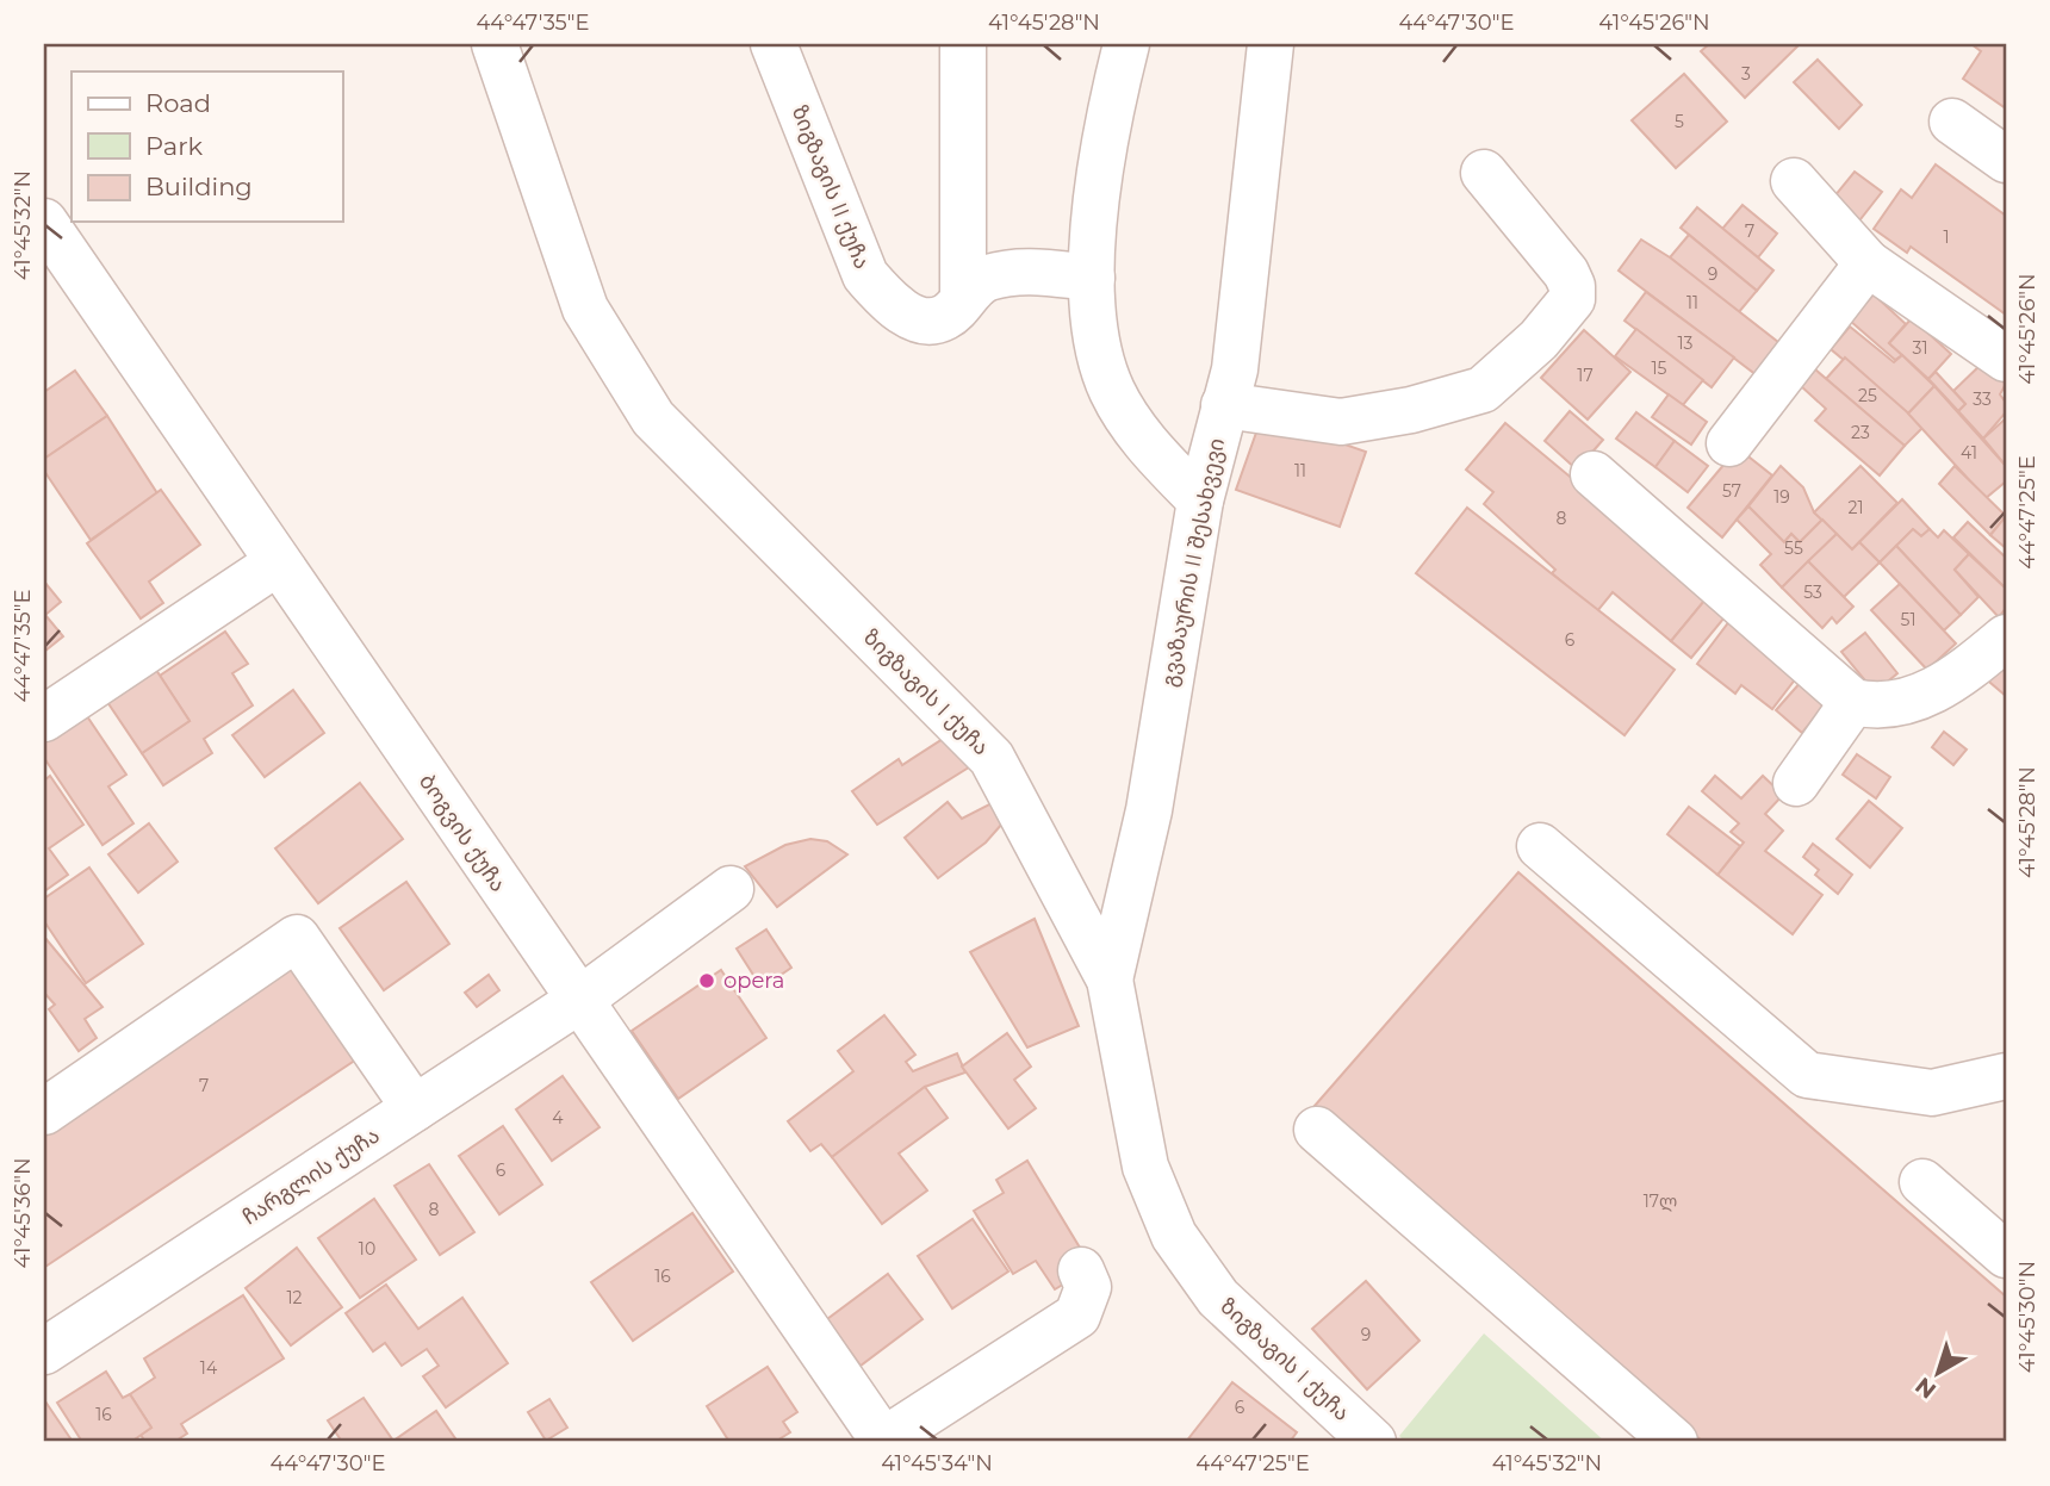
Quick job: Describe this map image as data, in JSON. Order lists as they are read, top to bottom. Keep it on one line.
{"streets":{"street":["ზიგზაგის II ქუჩა","გვაზაურის II შესახვევი","ზიგზაგის I ქუჩა","ბოგვის ქუჩა","ჩარგლის ქუჩა"]},"crossings":[["გვაზაურის II შესახვევი","ზიგზაგის I ქუჩა"],["ბოგვის ქუჩა","ჩარგლის ქუჩა"]],"places":["opera"],"house_numbers":["3","5","7","1","9","11","13","31","15","17","25","33","23","41","11","57","19","21","8","55","53","51","6","7","4","6","17ლ","8","10","16","12","9","14","6","16"],"legend":["Road","Park","Building"],"north":"bottom left","coordinates":["44°47'35\"E","41°45'28\"N","44°47'30\"E","41°45'26\"N","41°45'32\"N","44°47'25\"E","41°45'36\"N","41°45'30\"N","41°45'34\"N"]}
